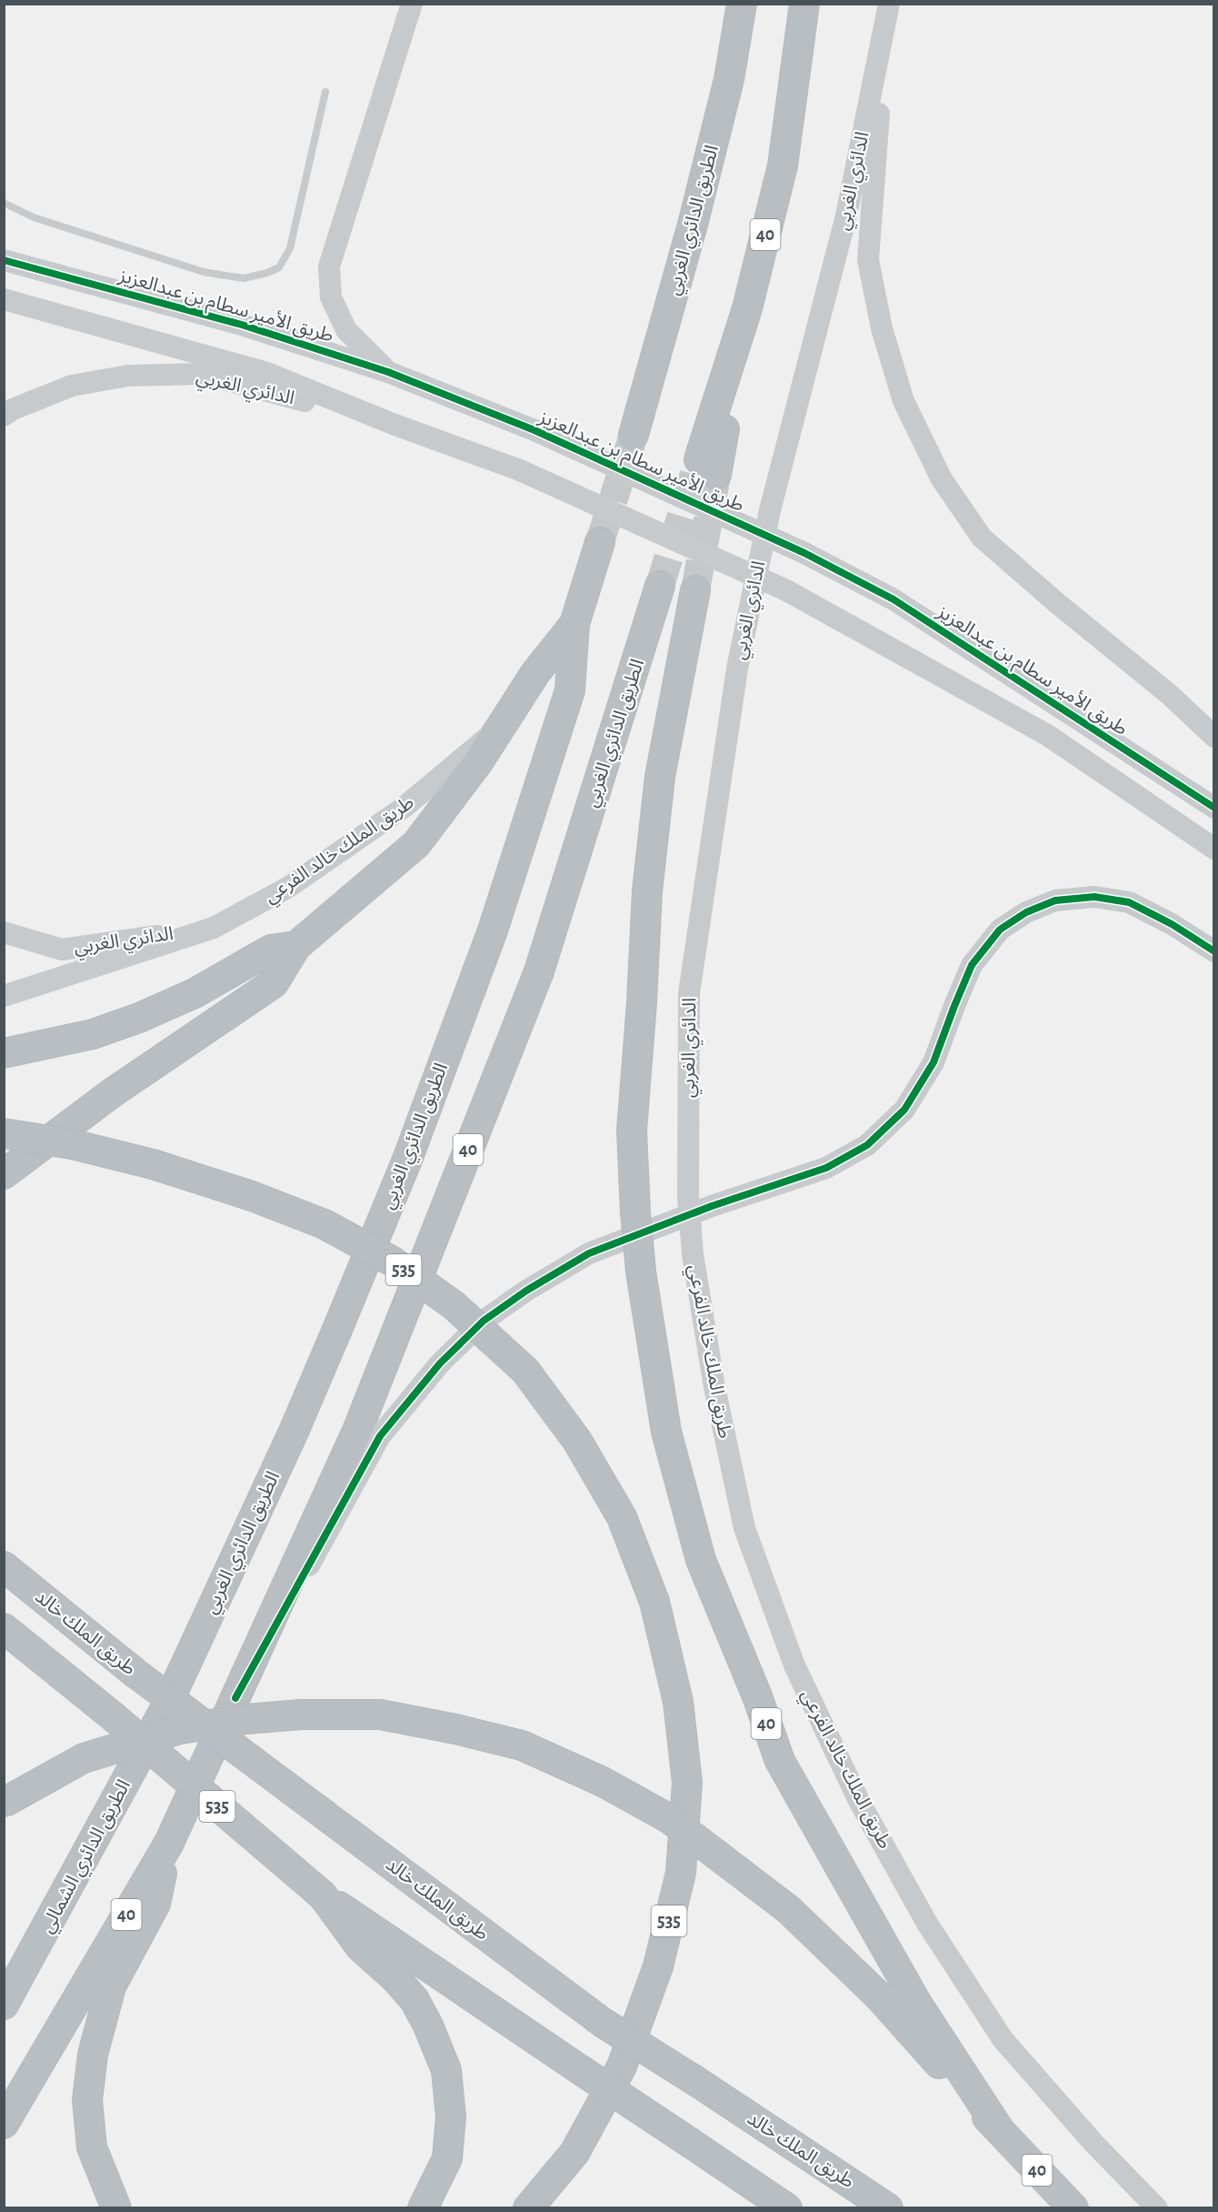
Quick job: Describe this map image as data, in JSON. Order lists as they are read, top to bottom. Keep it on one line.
{"streets":{"highway":["الطريق الدائري الغربي","40","535","طريق الملك خالد","الطريق الدائري الشمالي"],"street":["الدائري الغربي","طريق الأمير سطام بن عبدالعزيز","طريق الملك خالد الفرعي"]},"crossings":[["الدائري الغربي","طريق الملك خالد الفرعي"],["الطريق الدائري الغربي","40"],["الطريق الدائري الغربي","الطريق الدائري الشمالي"]]}
